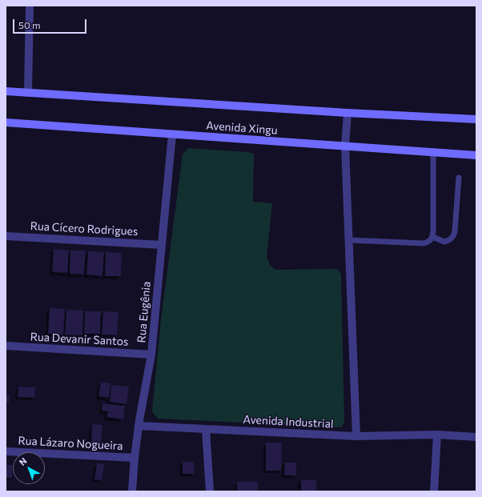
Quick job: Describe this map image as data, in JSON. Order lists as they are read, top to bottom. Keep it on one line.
{"streets":{"main road":["Avenida Xingu"],"street":["Rua Cícero Rodrigues","Rua Eugênia","Rua Devanir Santos","Avenida Industrial","Rua Lázaro Nogueira"]},"crossings":[["Avenida Xingu","Rua Eugênia"],["Rua Cícero Rodrigues","Rua Eugênia"],["Rua Eugênia","Rua Devanir Santos"],["Rua Eugênia","Avenida Industrial"],["Rua Eugênia","Rua Lázaro Nogueira"]],"scale_bar":"50 m","north":"top left"}
